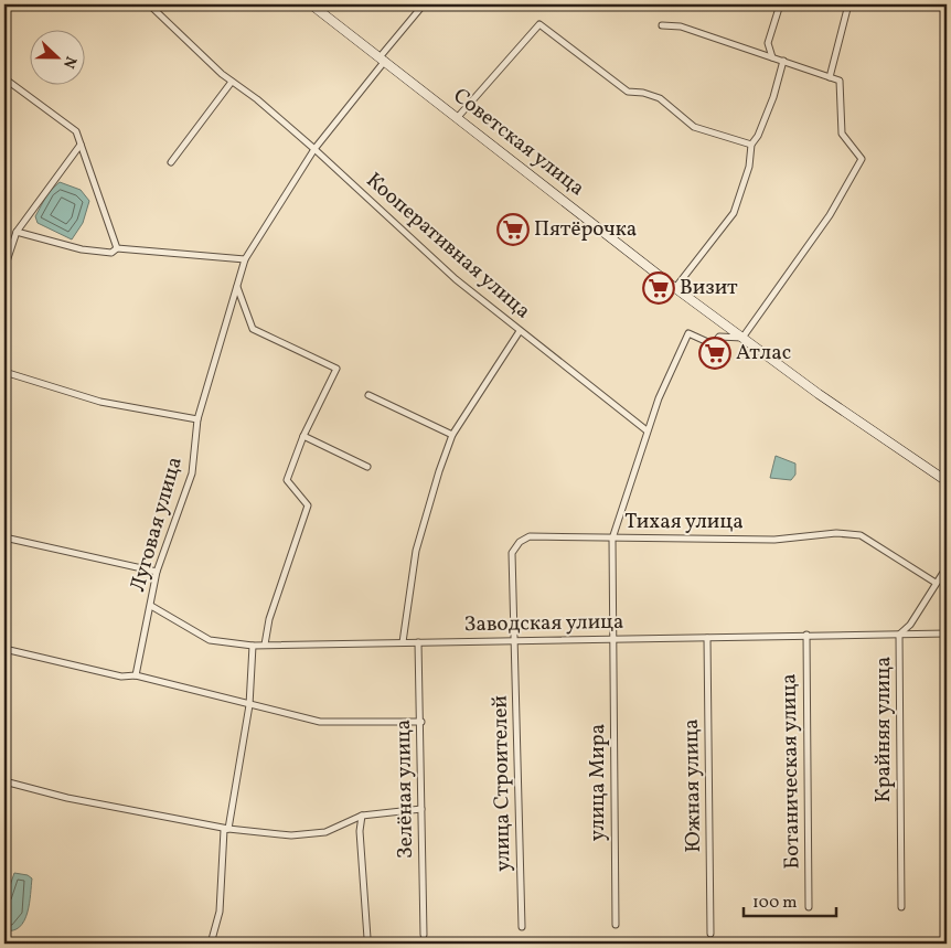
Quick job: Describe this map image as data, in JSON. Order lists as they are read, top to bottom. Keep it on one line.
{"streets":{"street":["Советская улица","Кооперативная улица","Тихая улица","Луговая улица","Заводская улица","Крайняя улица","Ботаническая улица","улица Мира","улица Строителей","Южная улица","Зелёная улица"]},"crossings":[["Советская улица","Луговая улица"],["Кооперативная улица","Луговая улица"],["Тихая улица","Заводская улица"],["Тихая улица","Крайняя улица"],["Тихая улица","улица Строителей"],["Луговая улица","Заводская улица"],["Заводская улица","Крайняя улица"],["Заводская улица","Ботаническая улица"],["Заводская улица","улица Мира"],["Заводская улица","улица Строителей"],["Заводская улица","Южная улица"],["Заводская улица","Зелёная улица"]],"places":{"supermarket":["Пятёрочка","Визит","Атлас"]},"scale_bar":"100 m","north":"right"}
